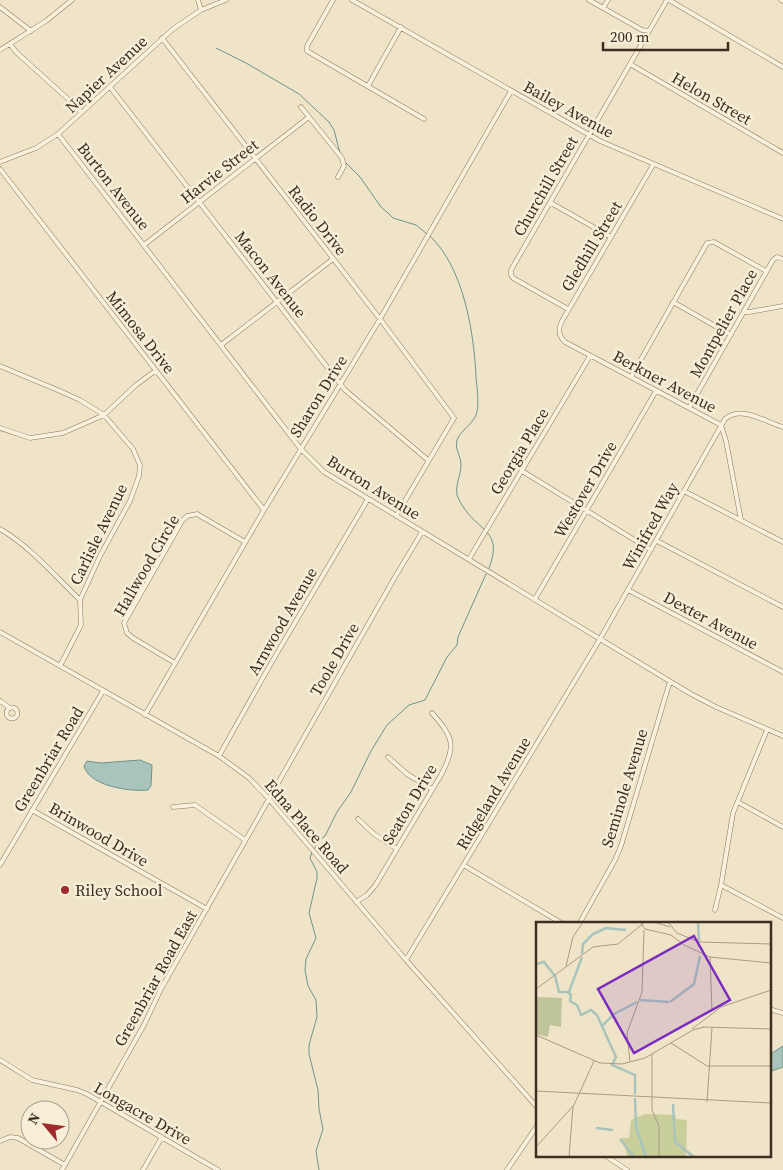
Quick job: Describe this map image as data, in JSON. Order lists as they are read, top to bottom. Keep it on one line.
{"streets":{"street":["Napier Avenue","Helon Street","Bailey Avenue","Harvie Street","Burton Avenue","Churchill Street","Radio Drive","Gledhill Street","Macon Avenue","Montpelier Place","Mimosa Drive","Berkner Avenue","Sharon Drive","Georgia Place","Westover Drive","Winifred Way","Carlisle Avenue","Hallwood Circle","Dexter Avenue","Arnwood Avenue","Toole Drive","Greenbriar Road","Seminole Avenue","Ridgeland Avenue","Seaton Drive","Edna Place Road","Brinwood Drive","Greenbriar Road East","Longacre Drive"]},"crossings":[["Napier Avenue","Burton Avenue"],["Napier Avenue","Radio Drive"],["Napier Avenue","Macon Avenue"],["Helon Street","Churchill Street"],["Bailey Avenue","Churchill Street"],["Bailey Avenue","Gledhill Street"],["Bailey Avenue","Sharon Drive"],["Harvie Street","Burton Avenue"],["Harvie Street","Radio Drive"],["Harvie Street","Macon Avenue"],["Burton Avenue","Sharon Drive"],["Burton Avenue","Georgia Place"],["Burton Avenue","Westover Drive"],["Burton Avenue","Winifred Way"],["Burton Avenue","Arnwood Avenue"],["Burton Avenue","Toole Drive"],["Burton Avenue","Seminole Avenue"],["Burton Avenue","Ridgeland Avenue"],["Churchill Street","Gledhill Street"],["Radio Drive","Macon Avenue"],["Radio Drive","Sharon Drive"],["Gledhill Street","Berkner Avenue"],["Macon Avenue","Sharon Drive"],["Montpelier Place","Berkner Avenue"],["Mimosa Drive","Sharon Drive"],["Berkner Avenue","Georgia Place"],["Berkner Avenue","Westover Drive"],["Berkner Avenue","Winifred Way"],["Sharon Drive","Hallwood Circle"],["Sharon Drive","Edna Place Road"],["Winifred Way","Dexter Avenue"],["Winifred Way","Ridgeland Avenue"],["Carlisle Avenue","Edna Place Road"],["Arnwood Avenue","Edna Place Road"],["Toole Drive","Edna Place Road"],["Toole Drive","Greenbriar Road East"],["Greenbriar Road","Edna Place Road"],["Greenbriar Road","Brinwood Drive"],["Ridgeland Avenue","Edna Place Road"],["Seaton Drive","Edna Place Road"],["Edna Place Road","Greenbriar Road East"],["Brinwood Drive","Greenbriar Road East"],["Greenbriar Road East","Longacre Drive"]],"places":["Riley School"],"scale_bar":"200 m","north":"top left"}
